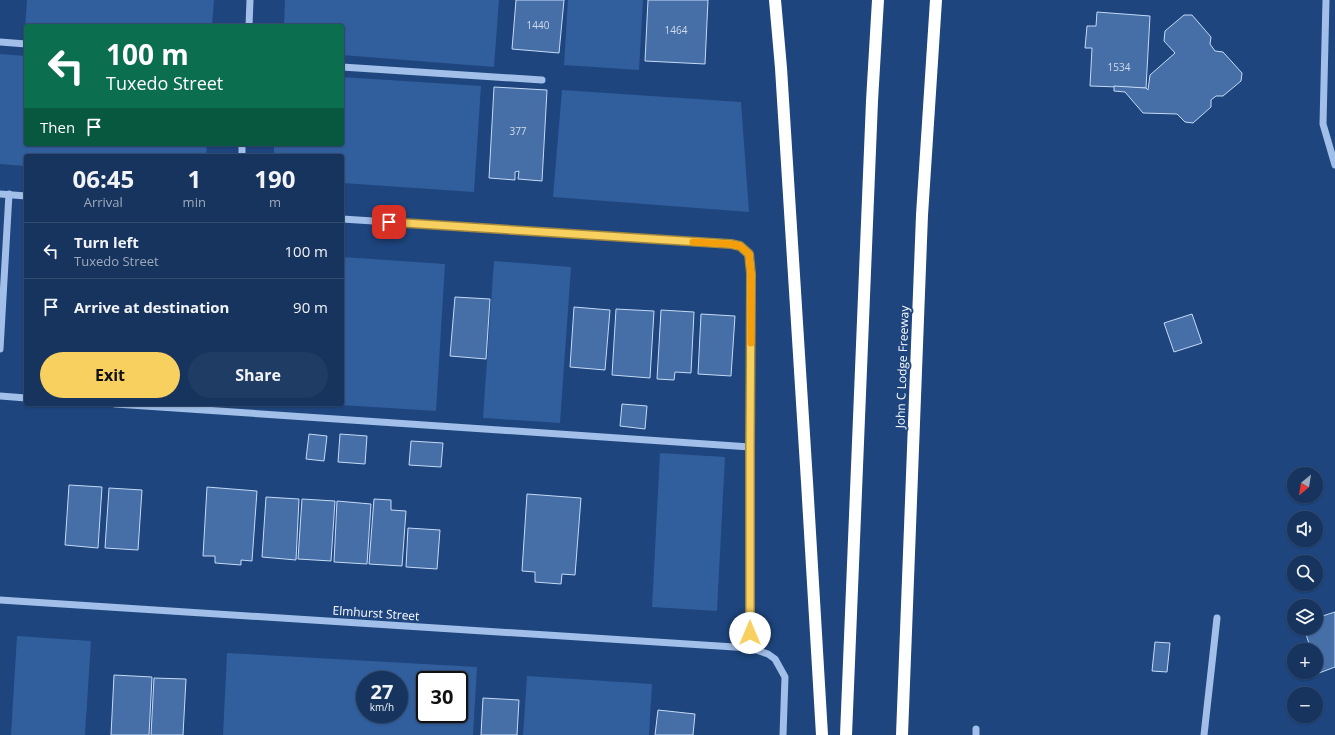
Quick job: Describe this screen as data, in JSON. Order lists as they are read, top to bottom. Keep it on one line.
{"streets":{"highway":["John C Lodge Freeway"],"street":["Elmhurst Street"]},"house_numbers":["1440","1464","1534","377"],"north":"bottom left","page":{"turn":["100 m","Tuxedo Street"],"then":"Then","eta":["06:45","Arrival","1","min","190","m"],"list":[{"name":"Turn left","note":"Tuxedo Street","value":"100 m"},{"name":"Arrive at destination","value":"90 m"}],"buttons":["Exit","Share"],"map_buttons":["+","−"],"speed":"27 km/h","limit":"30"}}
